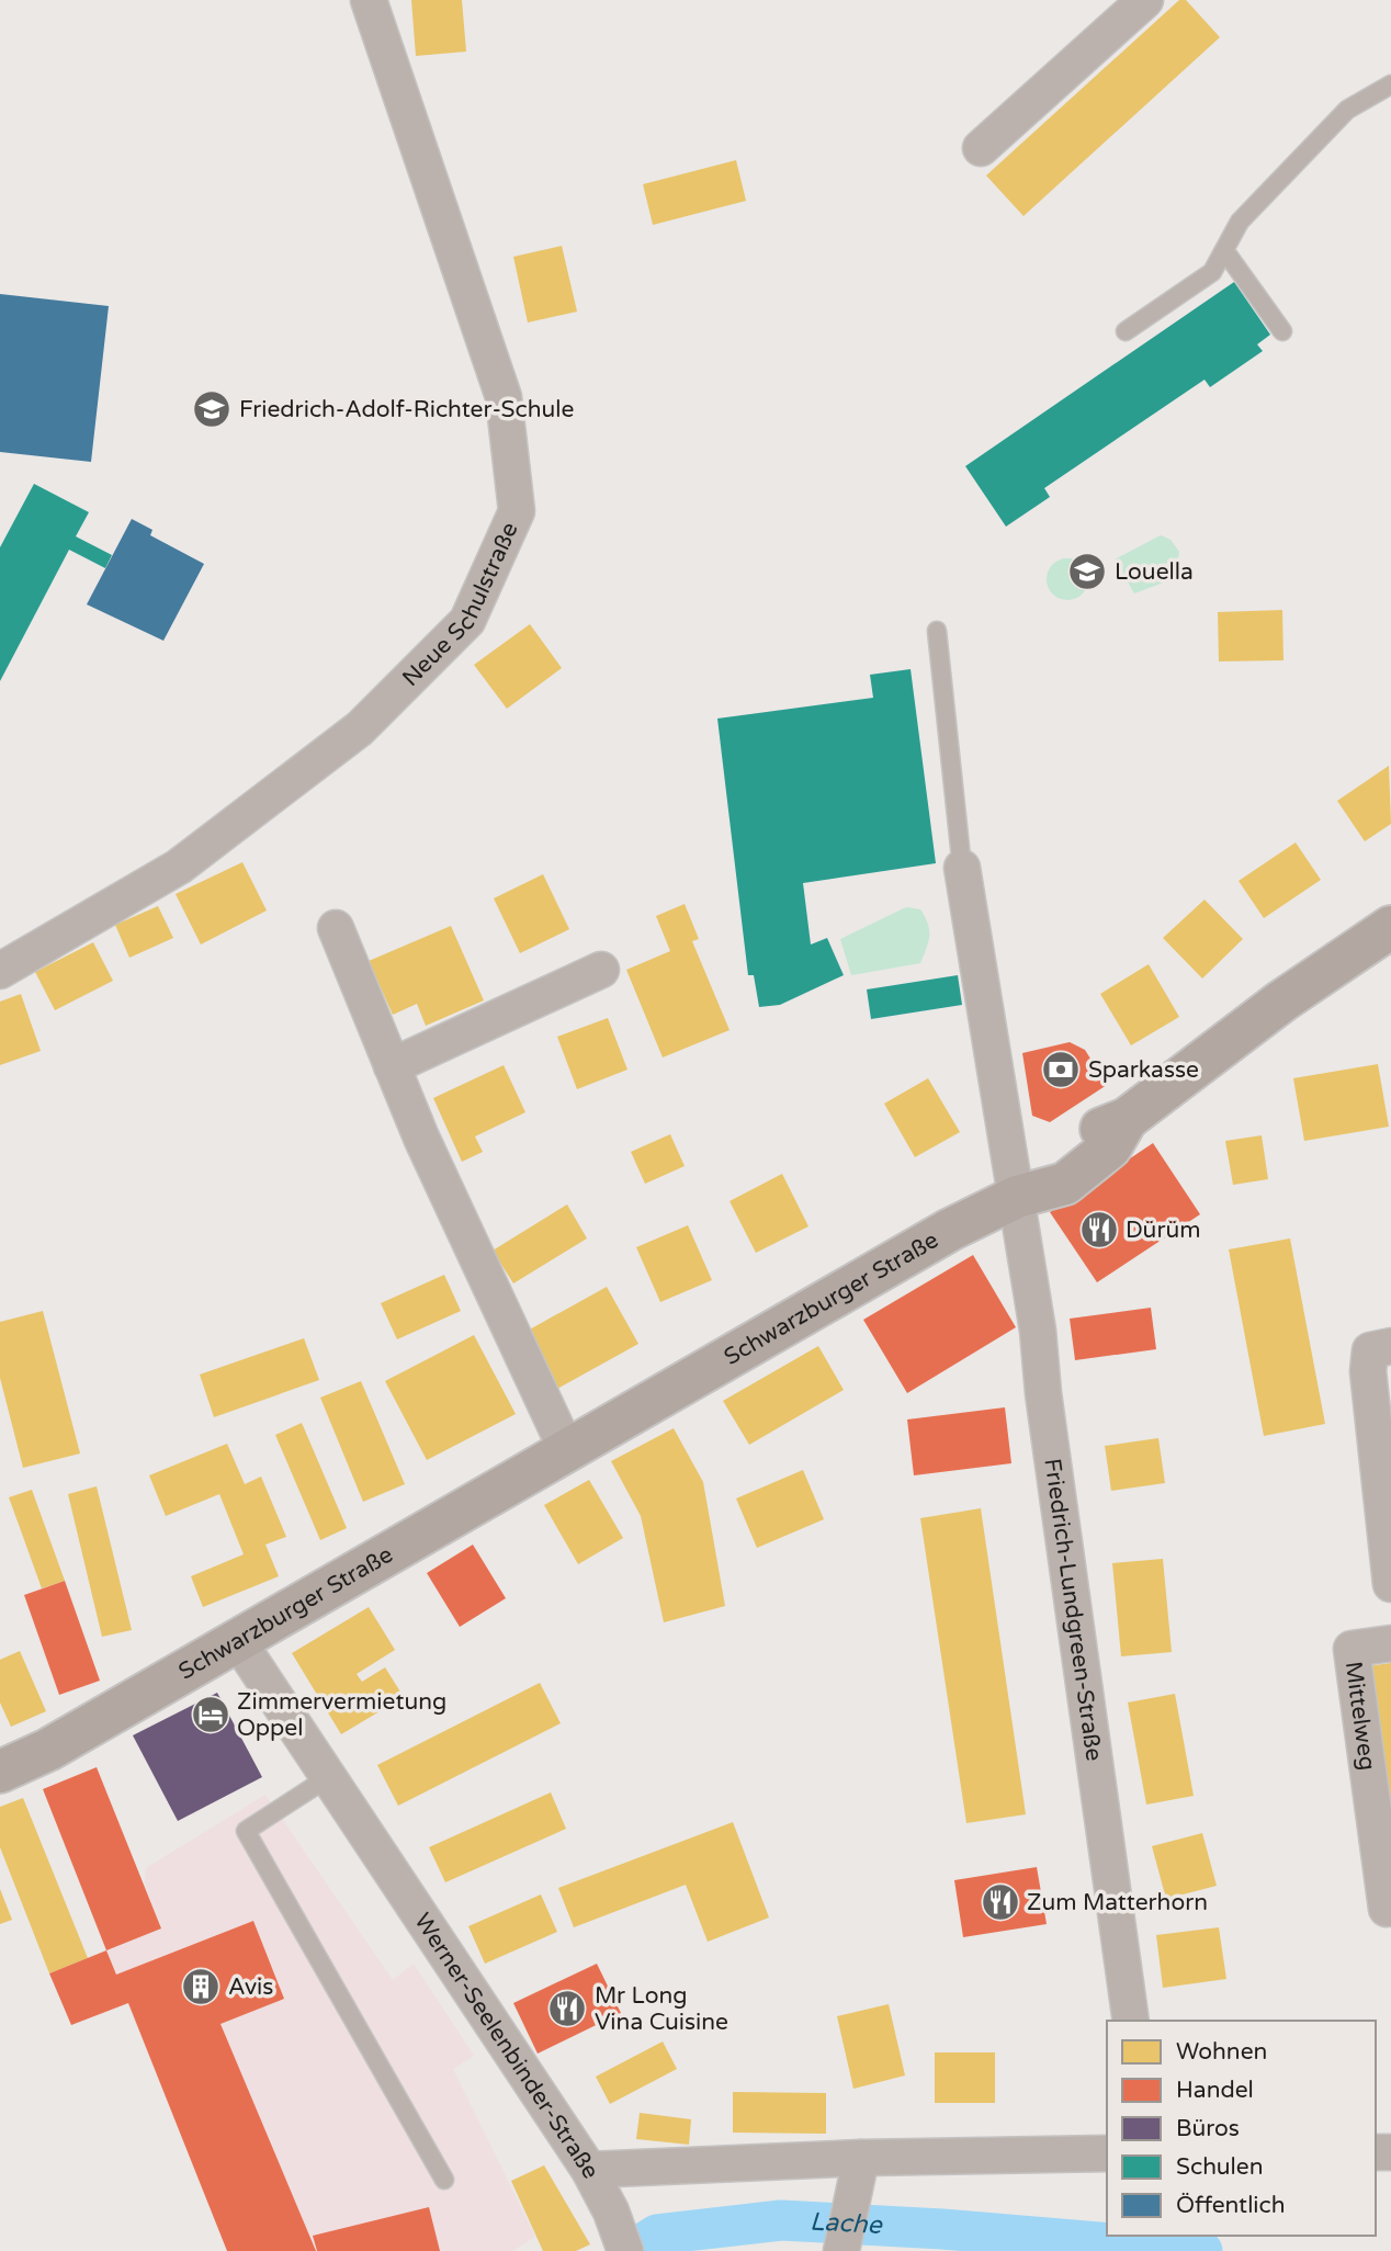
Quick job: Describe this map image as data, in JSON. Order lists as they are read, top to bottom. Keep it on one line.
{"streets":{"street":["Neue Schulstraße","Schwarzburger Straße","Friedrich-Lundgreen-Straße","Mittelweg","Werner-Seelenbinder-Straße"]},"crossings":[["Schwarzburger Straße","Friedrich-Lundgreen-Straße"],["Schwarzburger Straße","Werner-Seelenbinder-Straße"]],"water":["Lache"],"places":{"school or university":["Friedrich-Adolf-Richter-Schule","Louella"],"bank":["Sparkasse"],"restaurant":["Dürüm","Zum Matterhorn","Mr Long Vina Cuisine"],"hotel":["Zimmervermietung Oppel"],"building":["Avis"]},"legend":["Wohnen","Handel","Büros","Schulen","Öffentlich"]}
